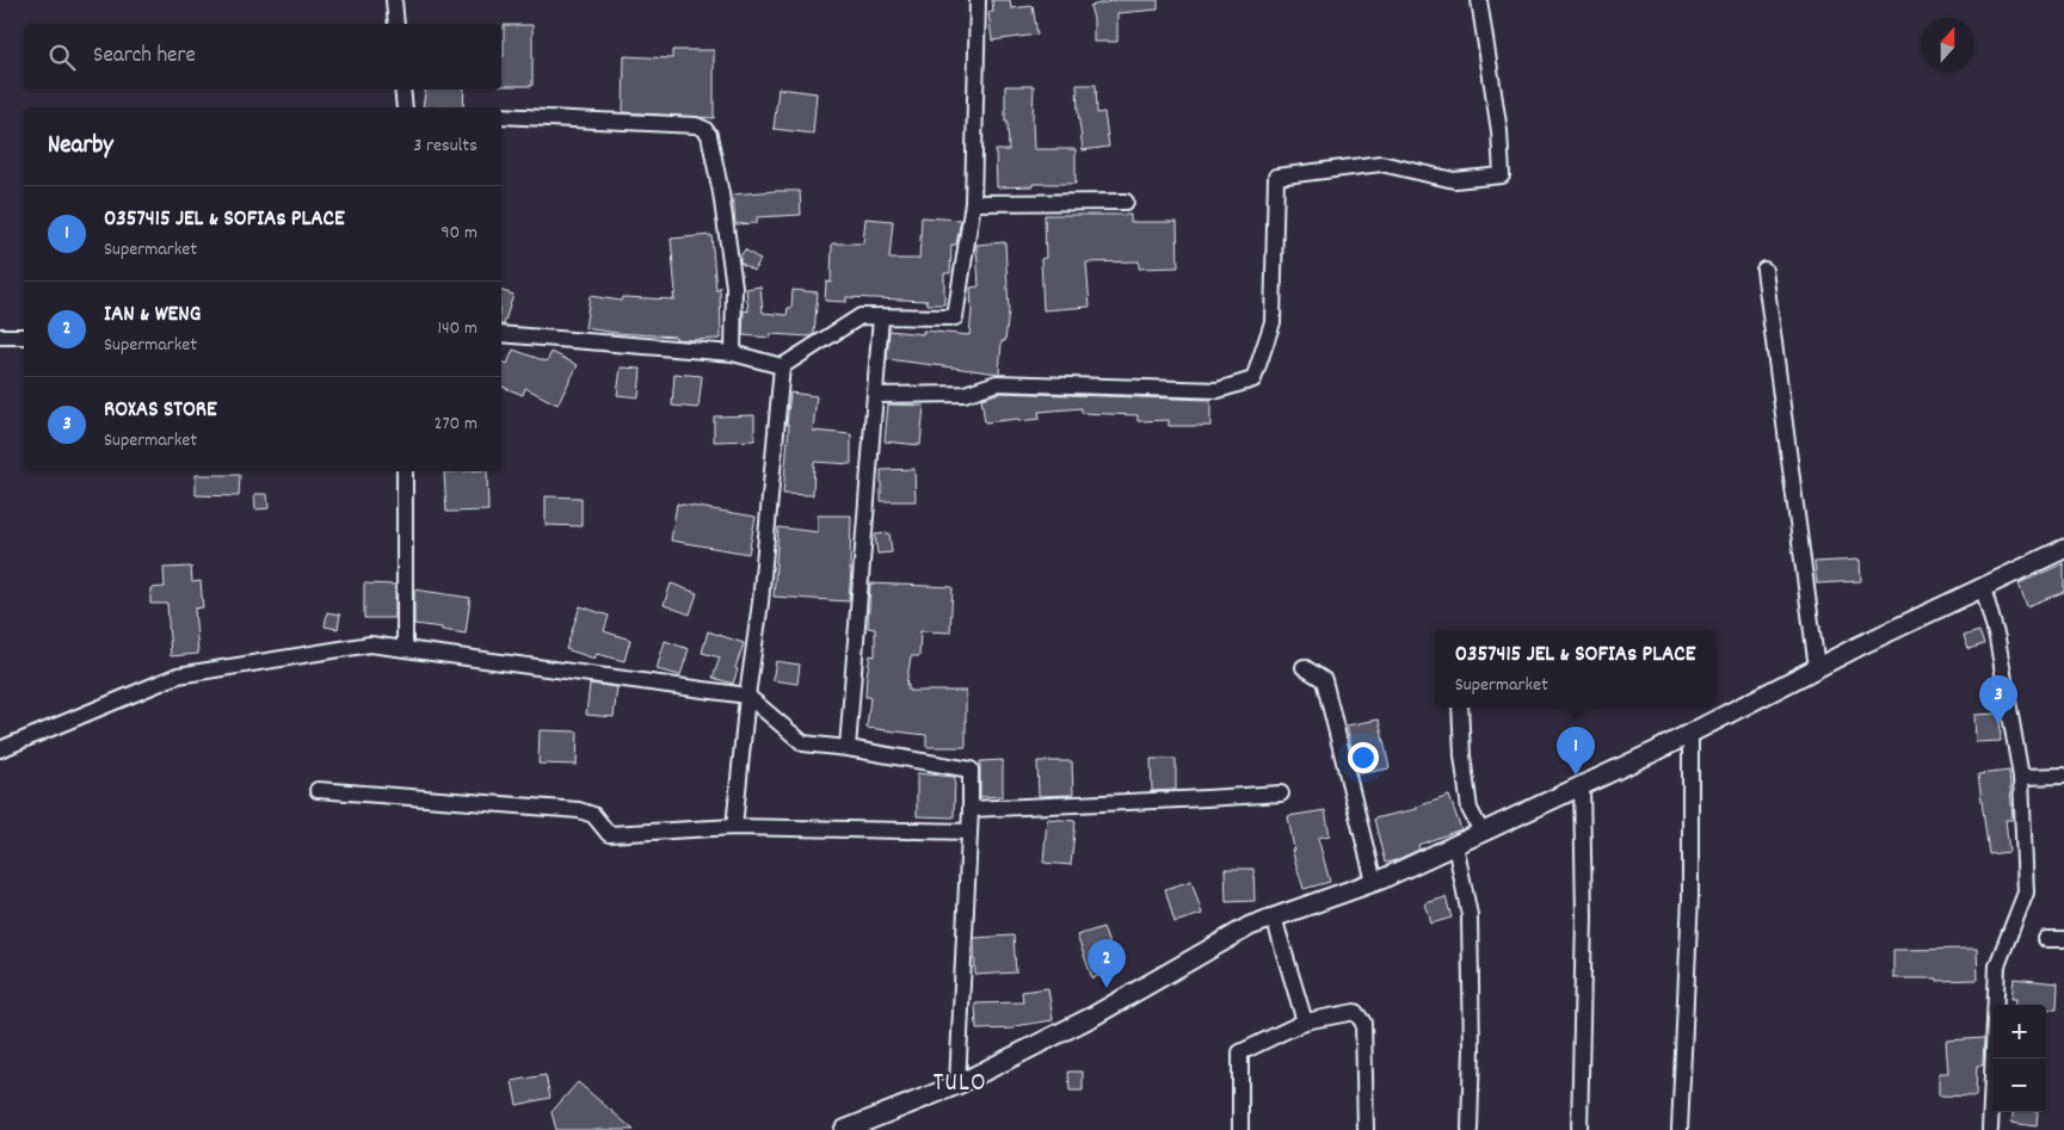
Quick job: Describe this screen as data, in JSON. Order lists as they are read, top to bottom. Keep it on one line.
{"districts":["TULO"],"north":"top","page":{"search":"Search here","heading":["Nearby","3 results"],"list":[{"mark":"1","name":"0357415 JEL & SOFIAs PLACE","note":"Supermarket","value":"90 m"},{"mark":"2","name":"IAN & WENG","note":"Supermarket","value":"140 m"},{"mark":"3","name":"ROXAS STORE","note":"Supermarket","value":"270 m"}],"popup":["0357415 JEL & SOFIAs PLACE","Supermarket"],"pins":["3","1","2"],"map_buttons":["+","−"]}}
